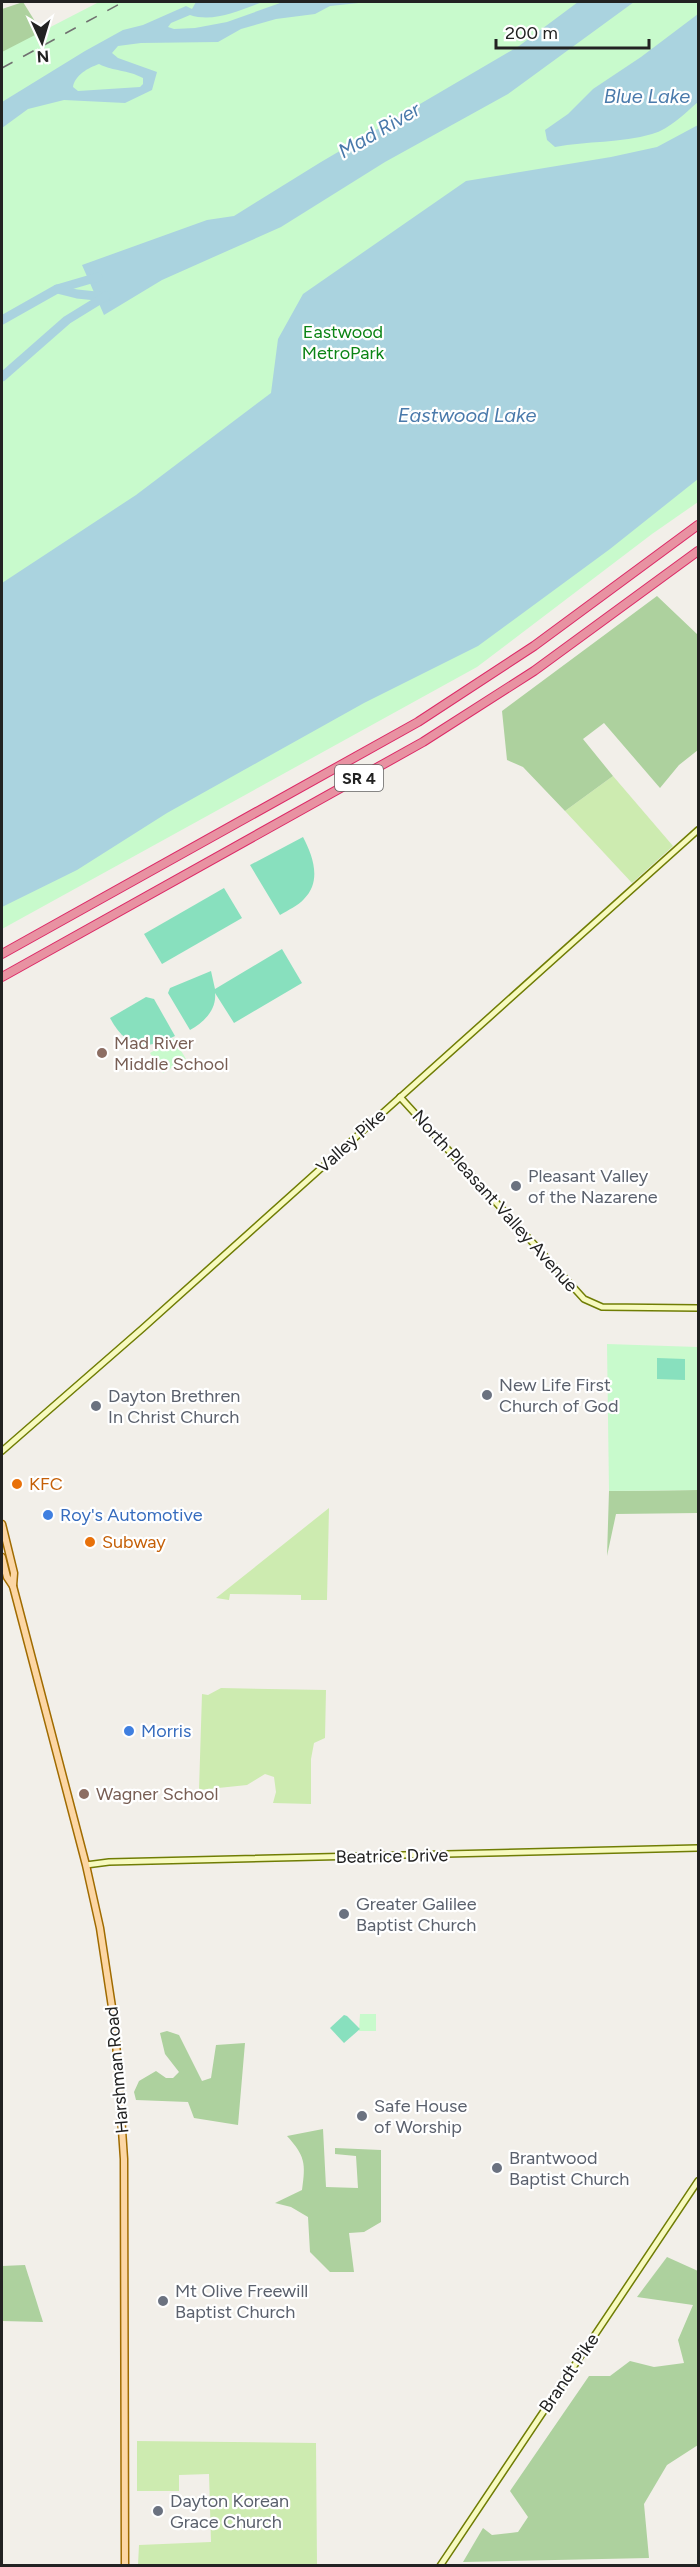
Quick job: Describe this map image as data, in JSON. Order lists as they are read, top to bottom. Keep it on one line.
{"streets":{"highway":["SR 4"],"main road":["Harshman Road"],"street":["Valley Pike","North Pleasant Valley Avenue","Beatrice Drive","Brandt Pike"]},"crossings":[["Valley Pike","North Pleasant Valley Avenue"],["Beatrice Drive","Harshman Road"]],"water":["Blue Lake","Mad River","Eastwood Lake"],"parks":["Eastwood MetroPark"],"places":["Mad River Middle School","Pleasant Valley of the Nazarene","New Life First Church of God","Dayton Brethren In Christ Church","KFC","Roy's Automotive","Subway","Morris","Wagner School","Greater Galilee Baptist Church","Safe House of Worship","Brantwood Baptist Church","Mt Olive Freewill Baptist Church","Dayton Korean Grace Church"],"scale_bar":"200 m","north":"bottom"}
